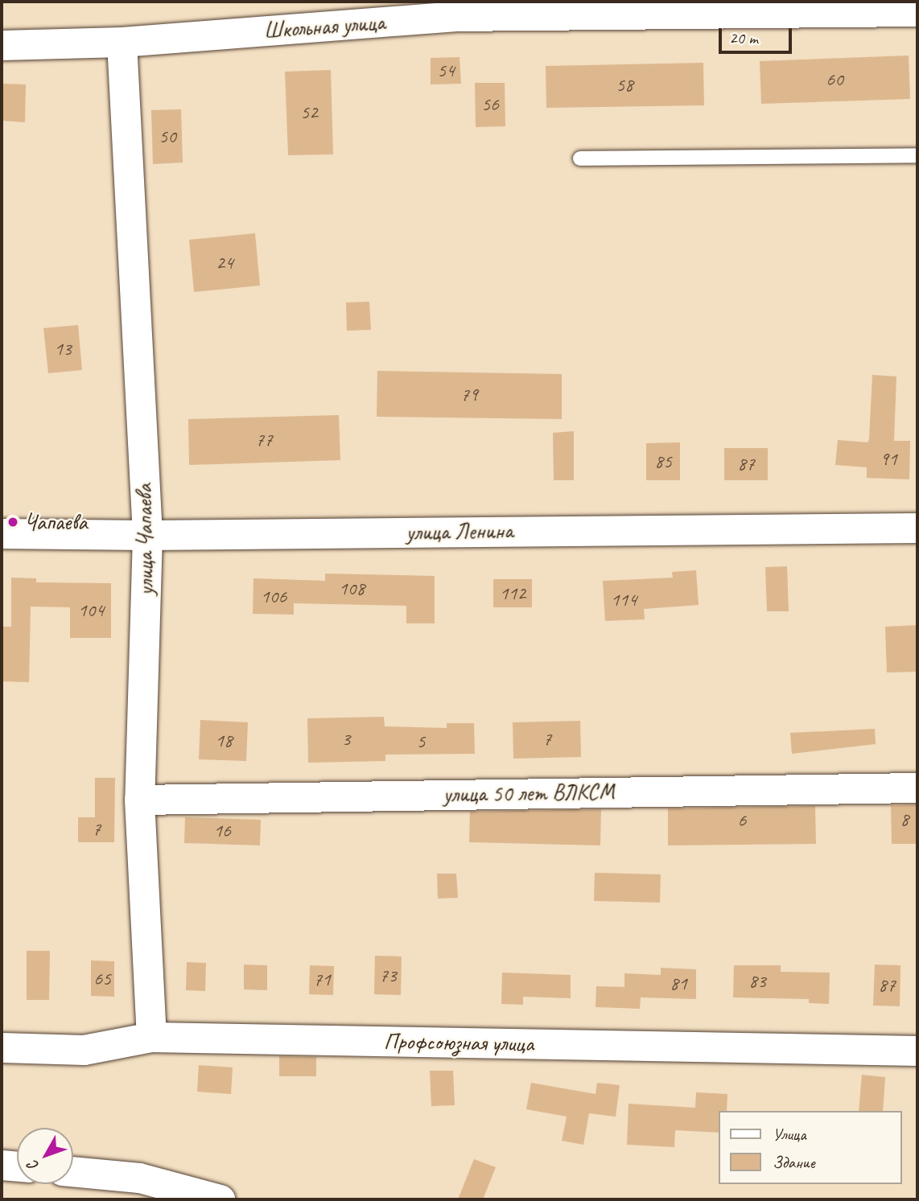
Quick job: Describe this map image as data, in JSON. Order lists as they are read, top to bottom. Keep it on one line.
{"streets":{"street":["Школьная улица","улица Ленина","улица Чапаева","улица 50 лет ВЛКСМ","Профсоюзная улица"]},"crossings":[["Школьная улица","улица Чапаева"],["улица Ленина","улица Чапаева"],["улица Чапаева","улица 50 лет ВЛКСМ"],["улица Чапаева","Профсоюзная улица"]],"places":["Чапаева"],"house_numbers":["54","60","58","56","52","50","24","13","79","77","91","85","87","108","112","106","114","104","3","7","18","5","8","6","7","16","73","65","71","83","81","87"],"legend":["Улица","Здание"],"scale_bar":"20 m","north":"bottom left"}
